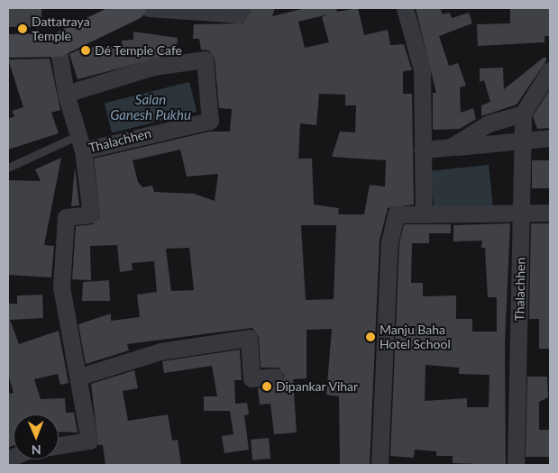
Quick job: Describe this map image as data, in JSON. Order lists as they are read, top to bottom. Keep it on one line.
{"streets":{"street":["Thalachhen"]},"water":["Salan Ganesh Pukhu"],"places":["Dattatraya Temple","Dé Temple Cafe","Manju Baha Hotel School","Dipankar Vihar"],"north":"bottom"}
